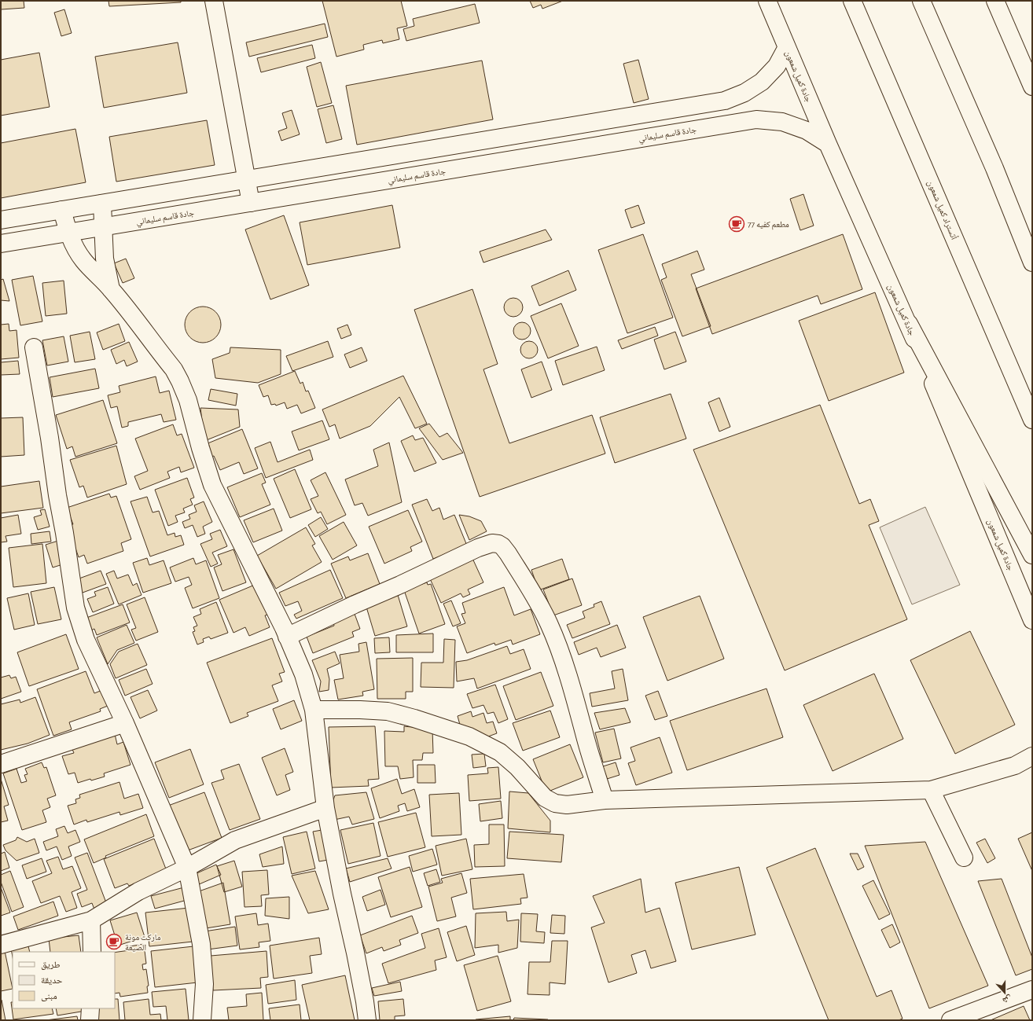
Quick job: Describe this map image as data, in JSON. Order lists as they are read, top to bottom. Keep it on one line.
{"streets":{"main road":["جادة كميل شمعون","جادة قاسم سليماني","أتستراد كميل شمعون"]},"crossings":[["جادة كميل شمعون","جادة قاسم سليماني"]],"places":{"cafe":["مطعم كفيه 77","ماركت مونة الضيعة"]},"legend":["طريق","حديقة","مبنى"],"north":"bottom"}
